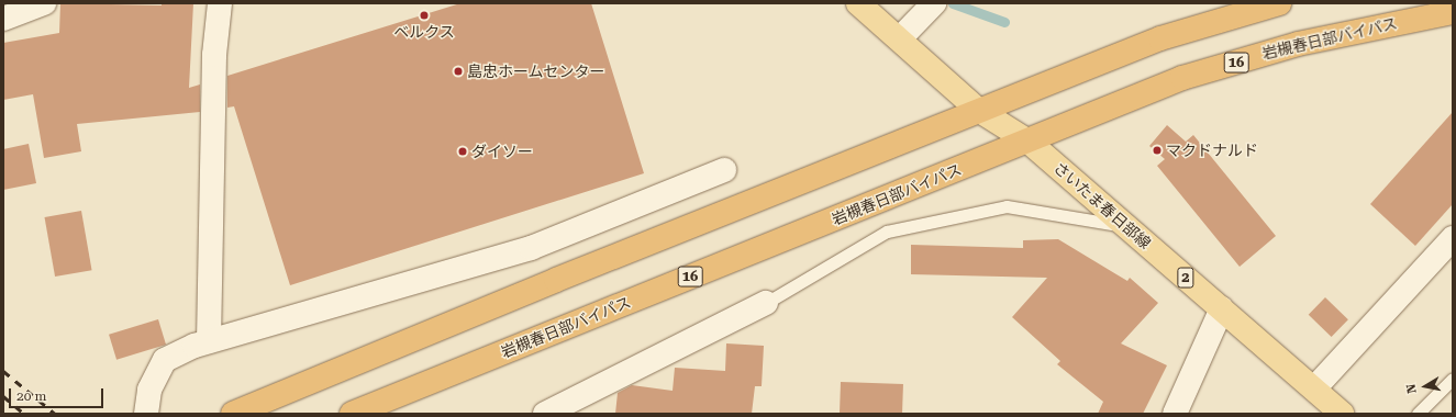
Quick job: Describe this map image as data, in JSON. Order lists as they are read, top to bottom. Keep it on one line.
{"streets":{"highway":["岩槻春日部バイパス","16"],"main road":["さいたま春日部線","2"]},"crossings":[["岩槻春日部バイパス","さいたま春日部線"]],"places":["ベルクス","島忠ホームセンター","マクドナルド","ダイソー"],"scale_bar":"20 m","north":"left"}
